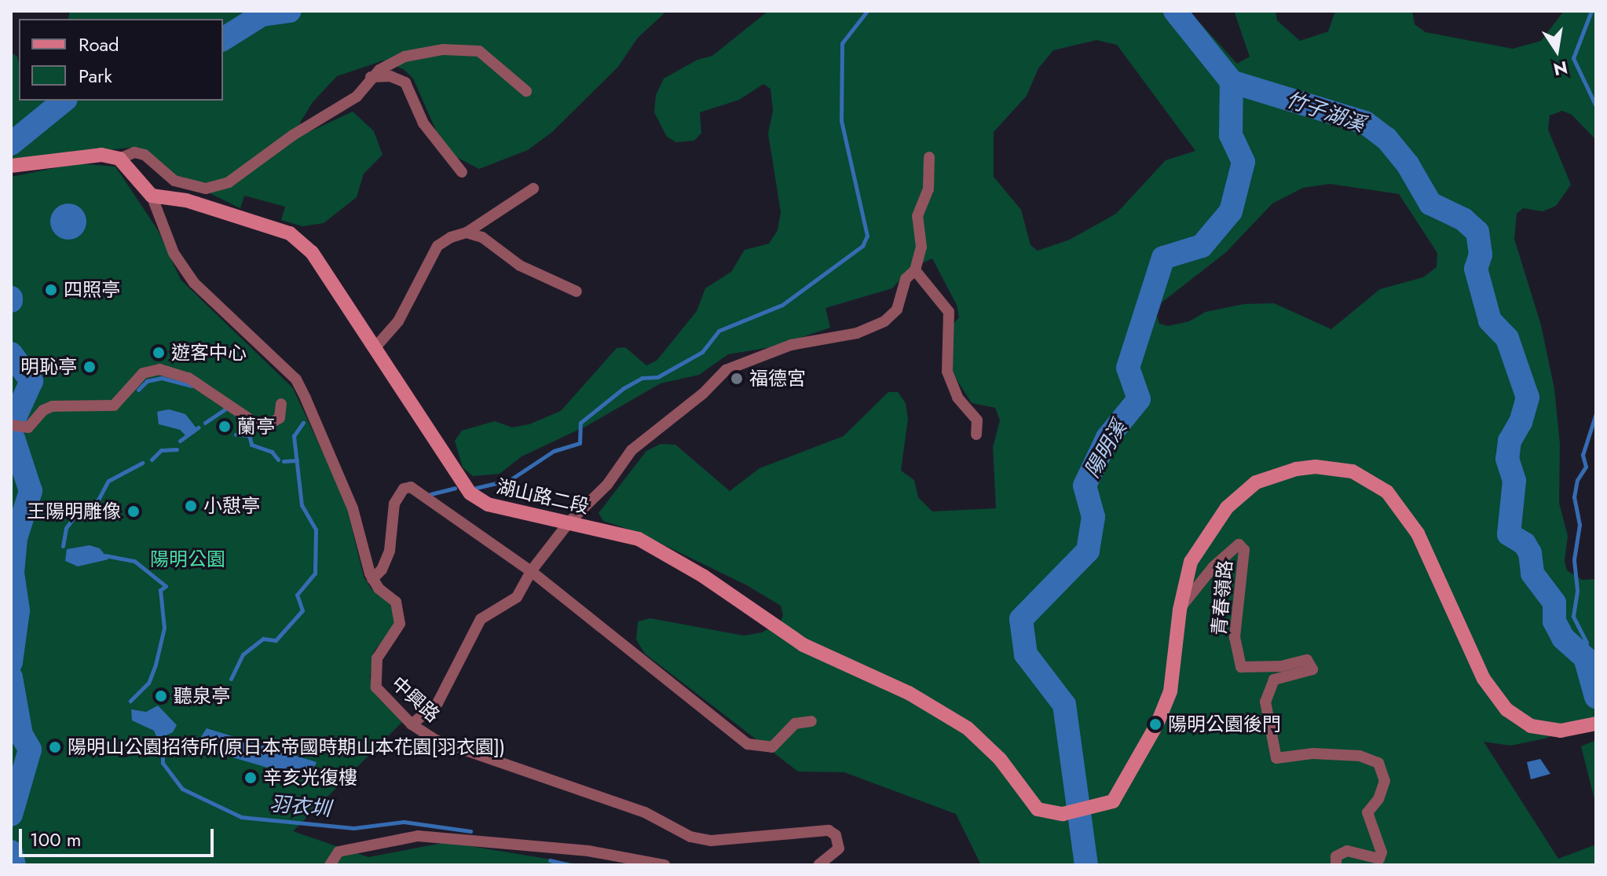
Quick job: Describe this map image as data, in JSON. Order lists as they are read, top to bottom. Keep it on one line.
{"streets":{"street":["湖山路二段","青春嶺路","中興路"]},"crossings":[["湖山路二段","青春嶺路"],["湖山路二段","中興路"]],"water":["竹子湖溪","陽明溪","羽衣圳"],"parks":["陽明公園"],"places":["四照亭","遊客中心","明恥亭","福德宮","蘭亭","小憇亭","王陽明雕像","聽泉亭","陽明公園後門","陽明山公園招待所(原日本帝國時期山本花園[羽衣園])","辛亥光復樓"],"legend":["Road","Park"],"scale_bar":"100 m","north":"bottom"}
